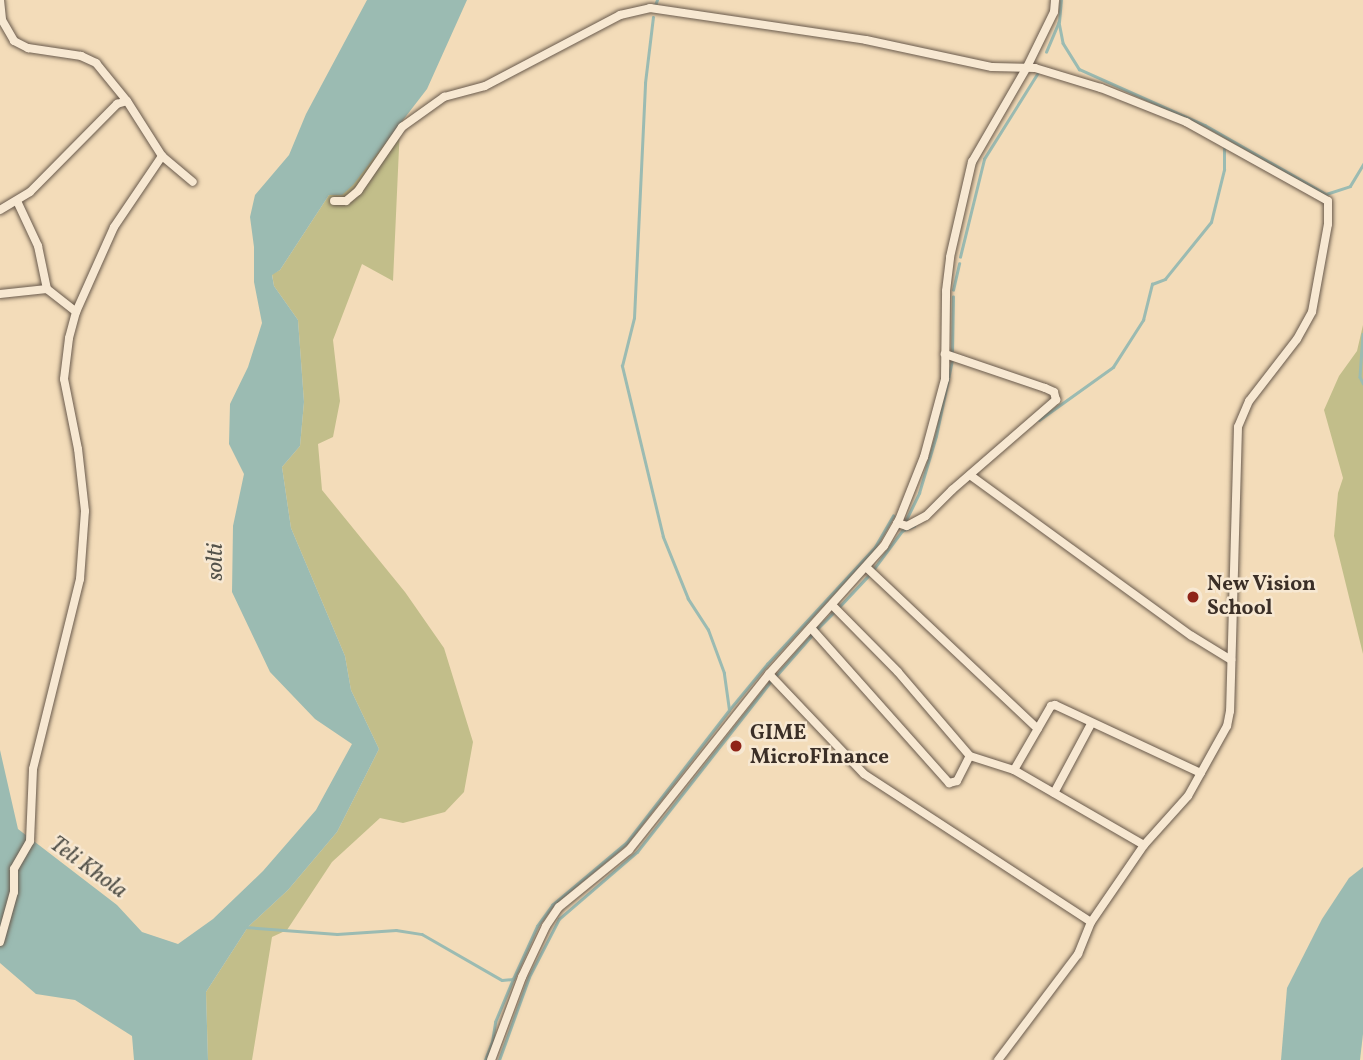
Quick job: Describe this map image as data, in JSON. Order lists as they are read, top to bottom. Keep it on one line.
{"water":["solti","Teli Khola"],"places":["New Vision School","GIME MicroFInance"]}
